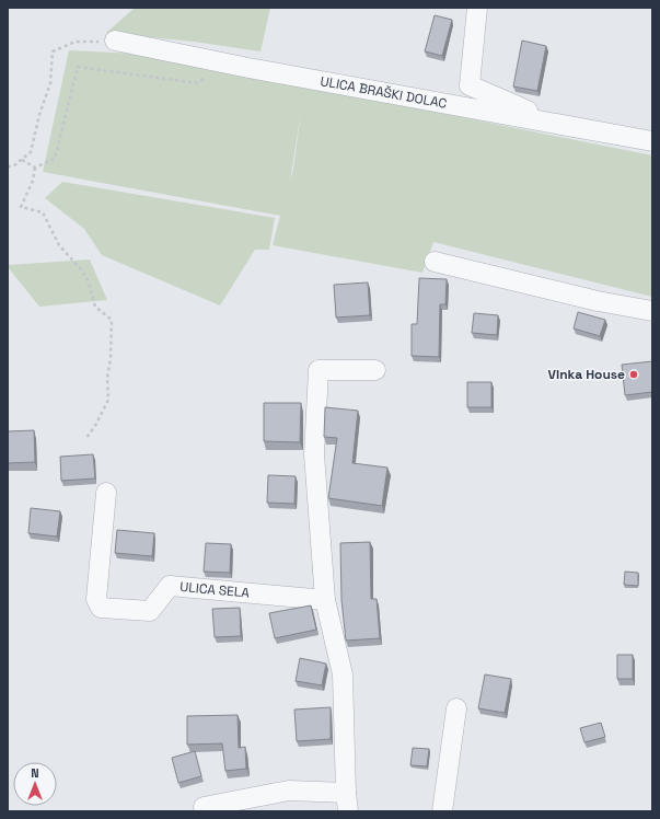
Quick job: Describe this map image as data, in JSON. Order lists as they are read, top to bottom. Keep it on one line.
{"streets":{"street":["ULICA BRAŠKI DOLAC","ULICA SELA"]},"places":["Vinka House"],"north":"top"}
